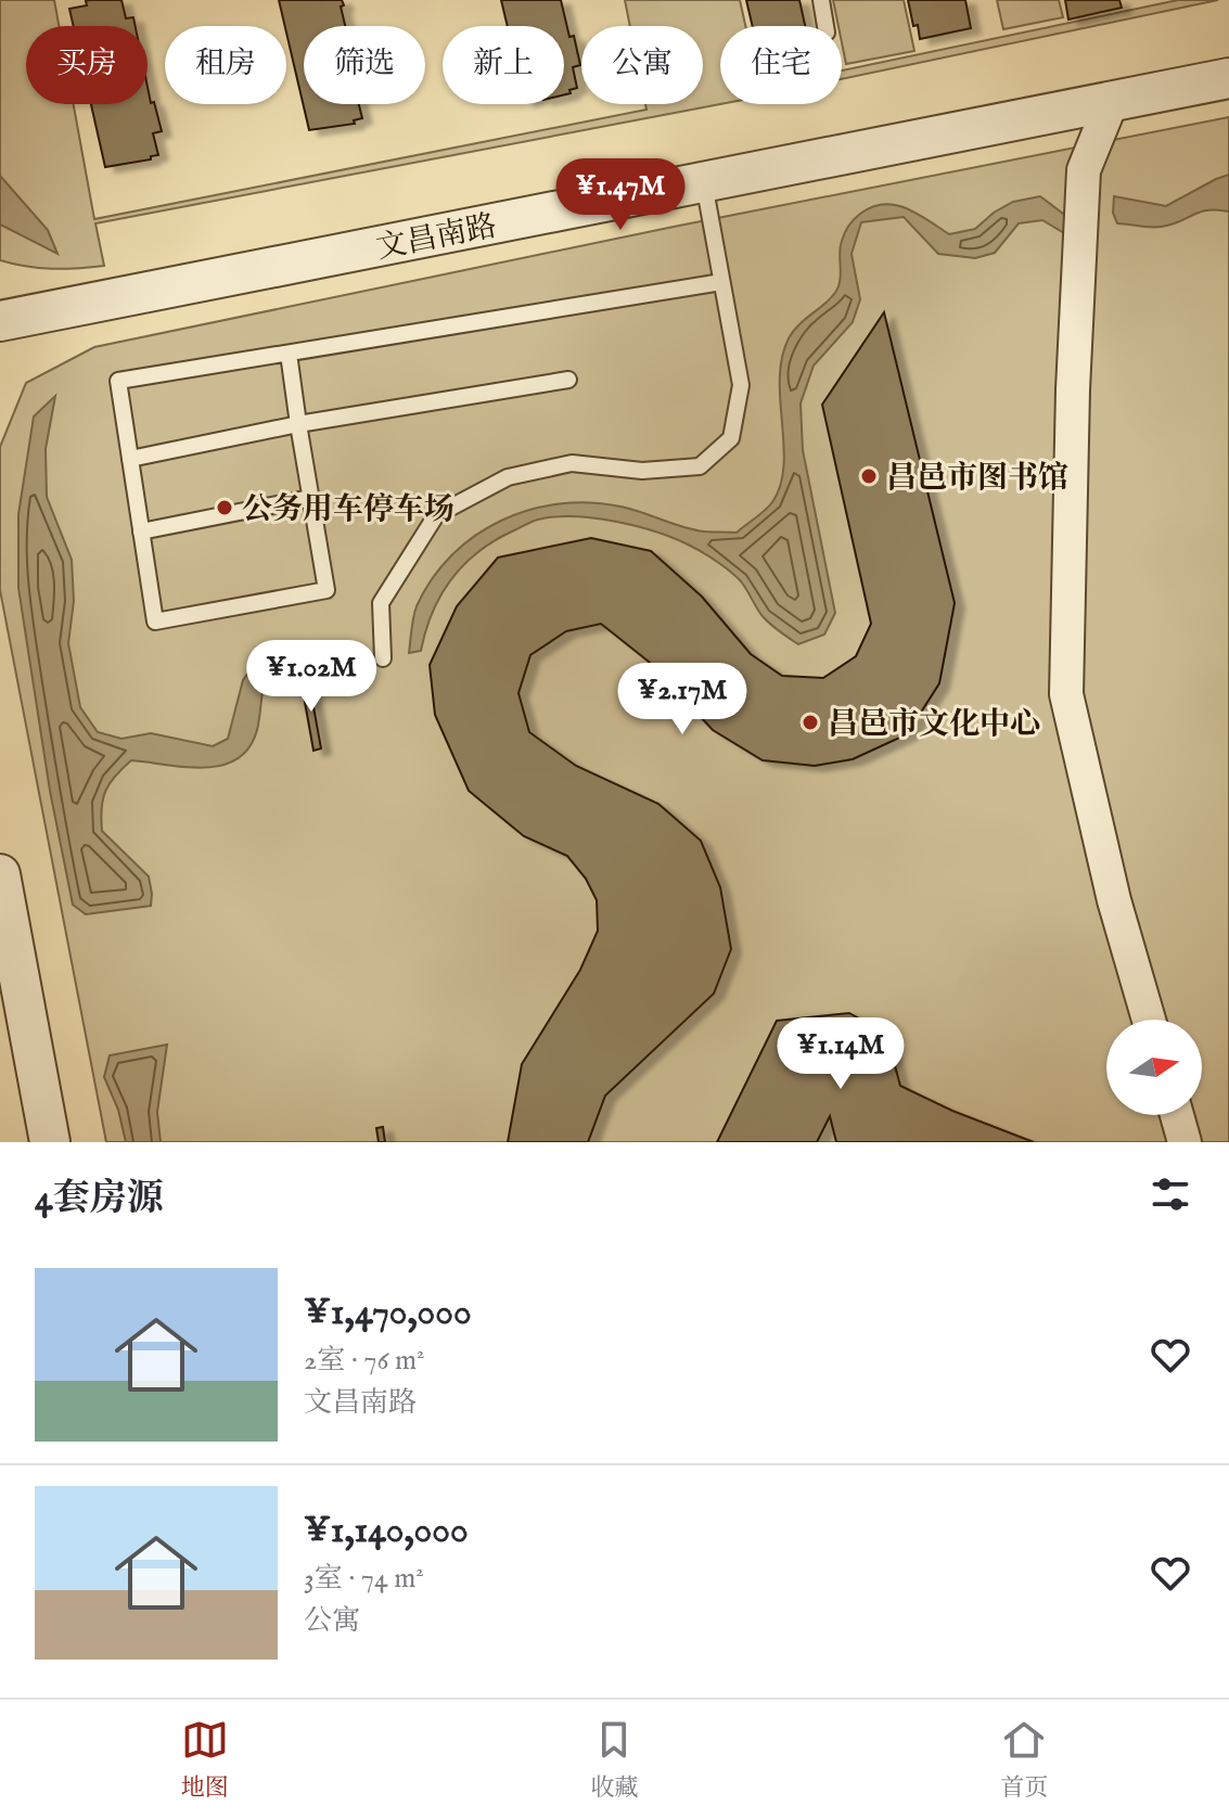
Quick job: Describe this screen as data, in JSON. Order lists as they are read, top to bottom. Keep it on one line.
{"streets":{"street":["文昌南路"]},"places":["昌邑市图书馆","公务用车停车场","昌邑市文化中心"],"north":"right","page":{"chip":["买房","租房","筛选","新上","公寓","住宅"],"price":["¥1.47M","¥1.02M","¥2.17M","¥1.14M"],"heading":"4套房源","list":[{"name":"¥1,470,000","note":"2室 · 76 m² · 文昌南路"},{"name":"¥1,140,000","note":"3室 · 74 m² · 公寓"}],"tabs":["地图","收藏","首页"]}}
